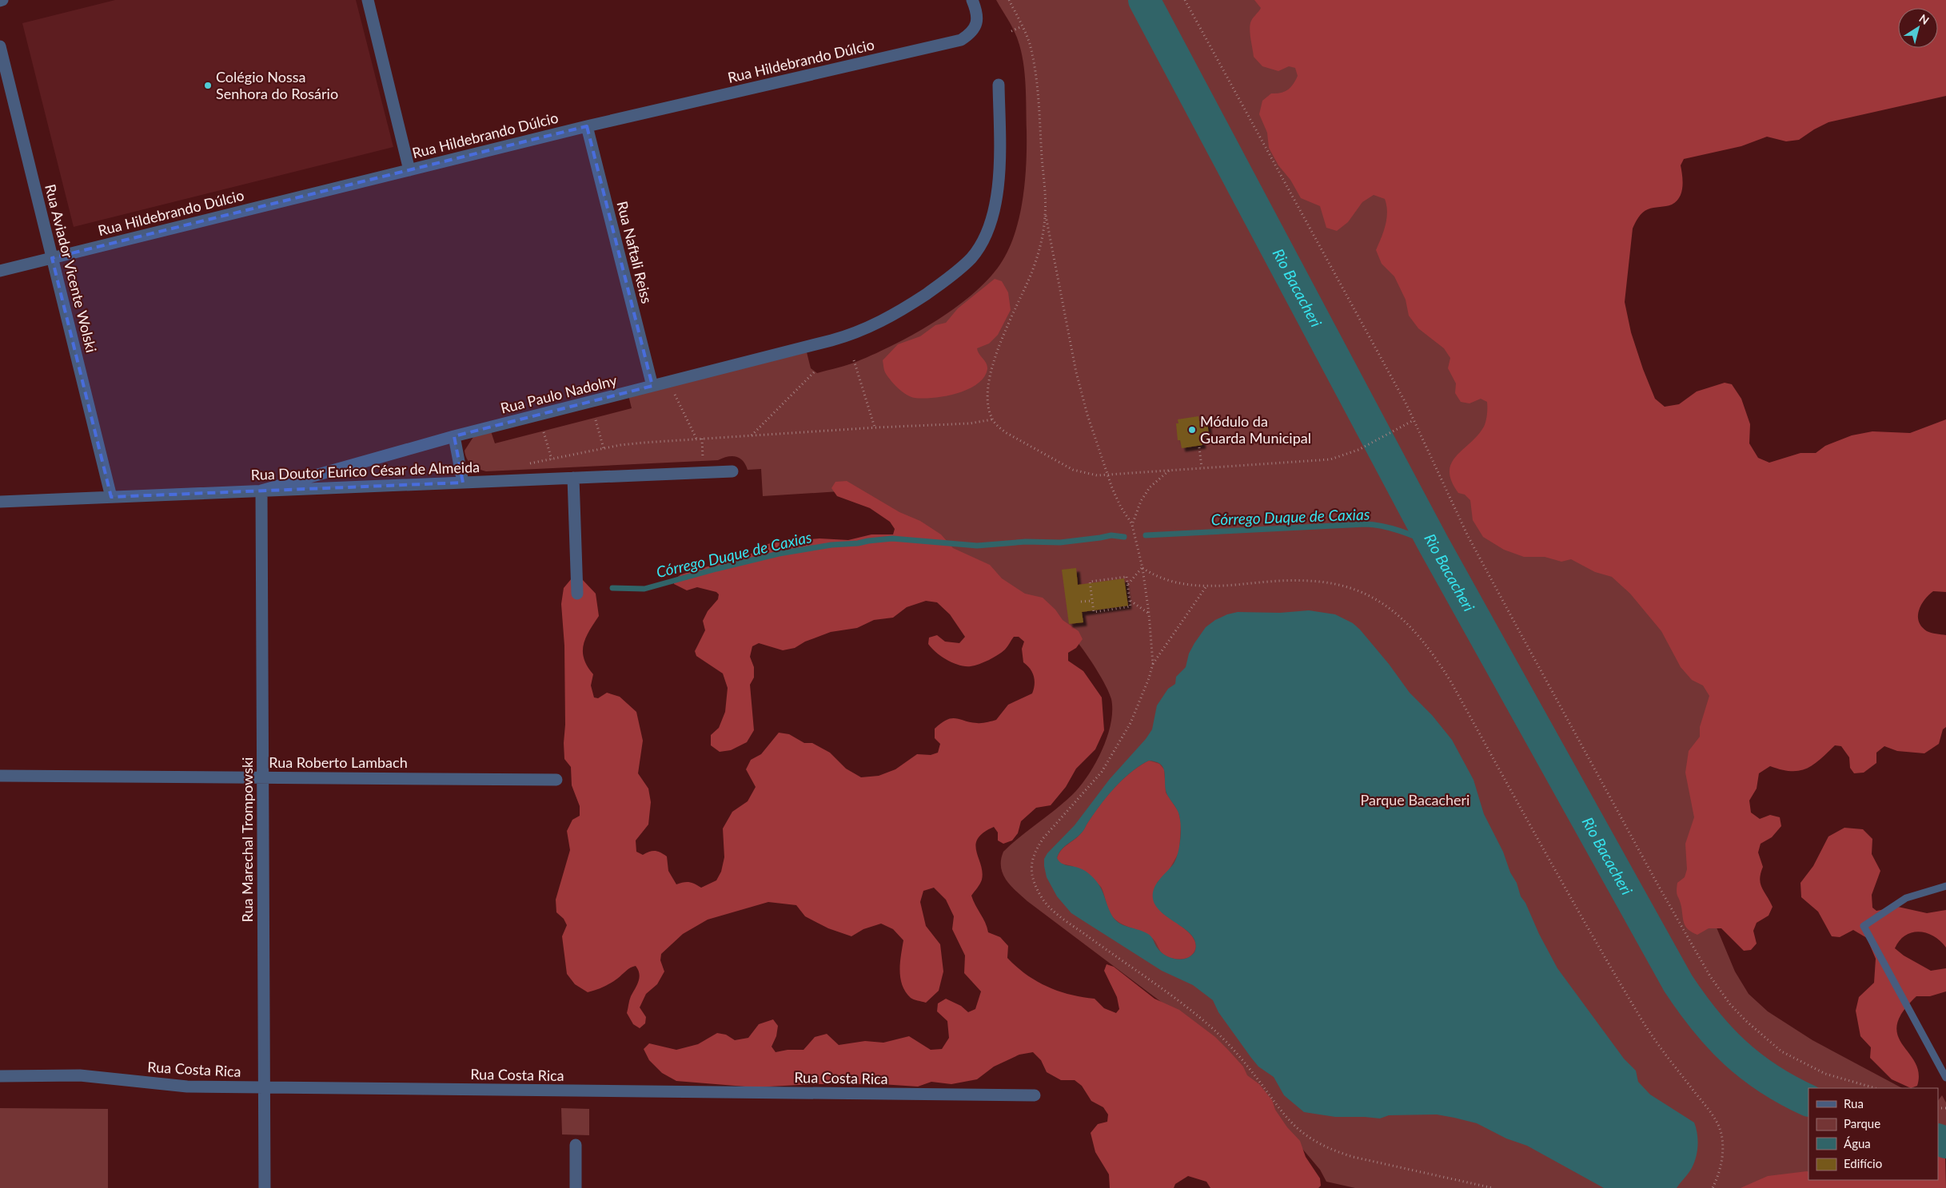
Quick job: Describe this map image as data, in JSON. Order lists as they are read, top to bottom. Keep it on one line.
{"streets":{"street":["Rua Hildebrando Dúlcio","Rua Naftali Reiss","Rua Aviador Vicente Wolski","Rua Paulo Nadolny","Rua Doutor Eurico César de Almeida","Rua Roberto Lambach","Rua Marechal Trompowski","Rua Costa Rica"]},"crossings":[["Rua Hildebrando Dúlcio","Rua Naftali Reiss"],["Rua Hildebrando Dúlcio","Rua Aviador Vicente Wolski"],["Rua Naftali Reiss","Rua Paulo Nadolny"],["Rua Aviador Vicente Wolski","Rua Doutor Eurico César de Almeida"],["Rua Paulo Nadolny","Rua Doutor Eurico César de Almeida"],["Rua Paulo Nadolny","Rua Marechal Trompowski"],["Rua Doutor Eurico César de Almeida","Rua Marechal Trompowski"],["Rua Roberto Lambach","Rua Marechal Trompowski"],["Rua Marechal Trompowski","Rua Costa Rica"]],"water":["Rio Bacacheri","Córrego Duque de Caxias"],"parks":["Parque Bacacheri"],"places":["Colégio Nossa Senhora do Rosário","Módulo da Guarda Municipal"],"legend":["Rua","Parque","Água","Edifício"],"north":"top right"}
